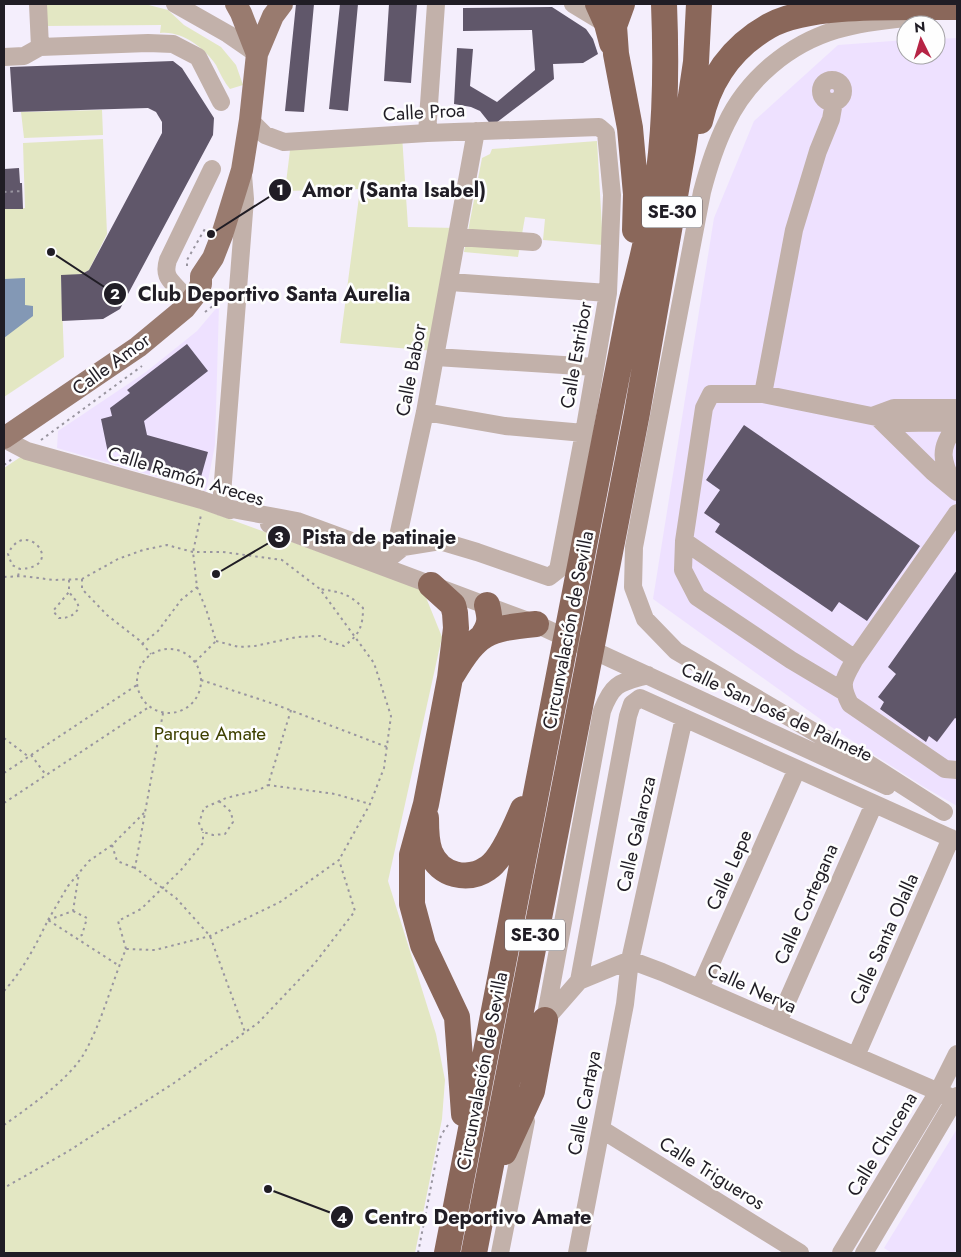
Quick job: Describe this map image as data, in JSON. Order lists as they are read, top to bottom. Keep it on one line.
{"streets":{"highway":["SE-30","Circunvalación de Sevilla"],"main road":["Calle Amor"],"street":["Calle Proa","Calle Estribor","Calle Babor","Calle Ramón Areces","Calle San José de Palmete","Calle Galaroza","Calle Lepe","Calle Cortegana","Calle Santa Olalla","Calle Nerva","Calle Cartaya","Calle Chucena","Calle Trigueros"]},"crossings":[["Calle Proa","Calle Estribor"],["Calle Proa","Calle Amor"],["Calle Proa","Calle Babor"],["Calle Estribor","Calle Babor"],["Calle Estribor","Circunvalación de Sevilla"],["Calle Amor","Calle Ramón Areces"],["Calle Ramón Areces","Calle San José de Palmete"],["Calle Galaroza","Calle Nerva"],["Calle Galaroza","Calle Cartaya"],["Calle Lepe","Calle Nerva"],["Calle Cortegana","Calle Nerva"],["Calle Santa Olalla","Calle Nerva"],["Calle Nerva","Calle Cartaya"],["Calle Nerva","Calle Chucena"],["Calle Cartaya","Calle Trigueros"]],"parks":["Parque Amate"],"places":["Amor (Santa Isabel)","Club Deportivo Santa Aurelia","Pista de patinaje","Centro Deportivo Amate"],"north":"top"}
